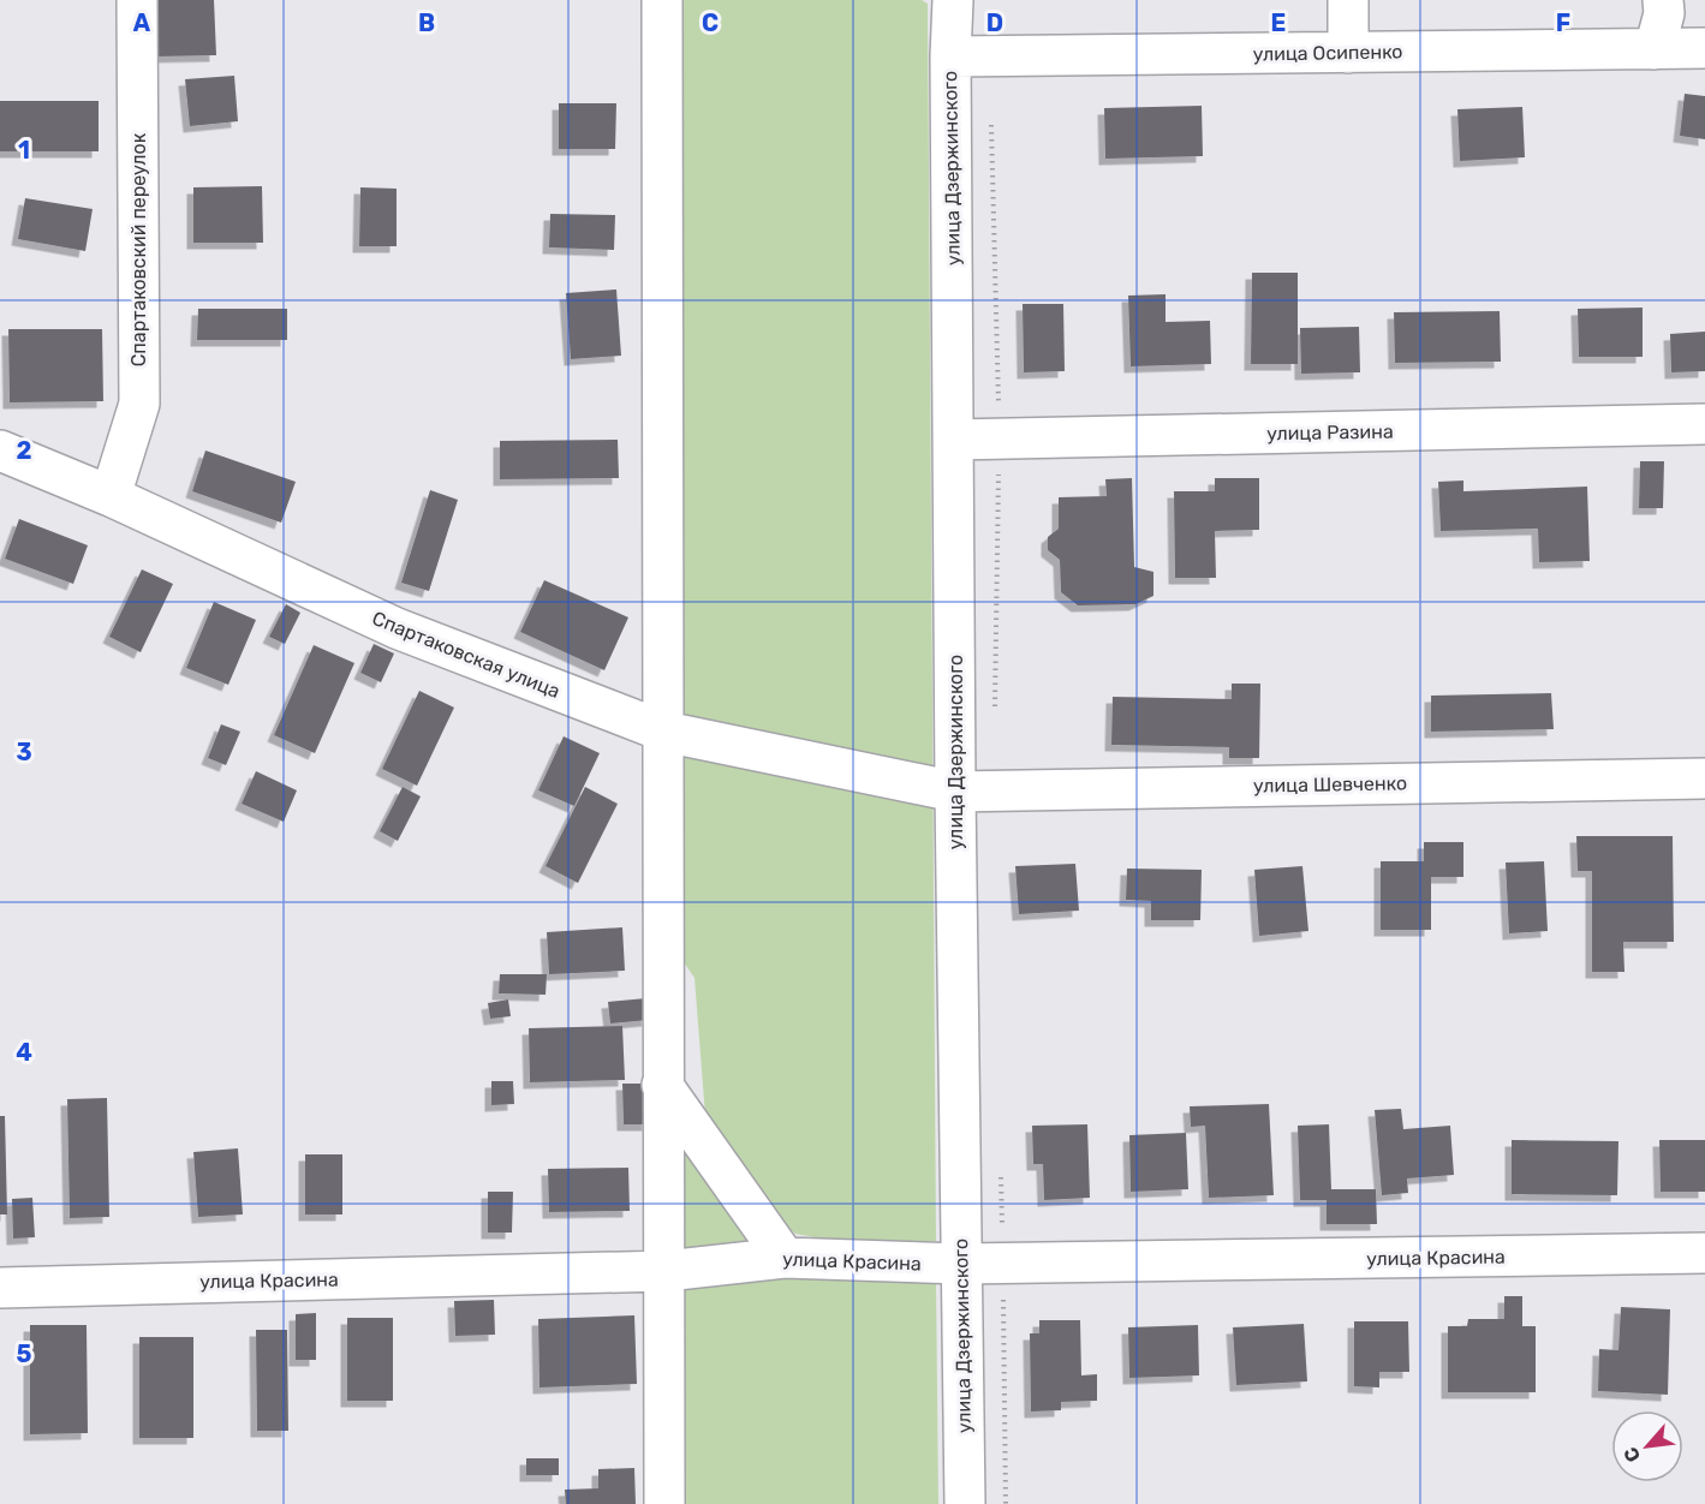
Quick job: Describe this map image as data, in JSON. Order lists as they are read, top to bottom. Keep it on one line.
{"streets":{"street":["улица Осипенко","улица Дзержинского","Спартаковский переулок","улица Разина","Спартаковская улица","улица Шевченко","улица Красина"]},"crossings":[["улица Осипенко","улица Дзержинского"],["улица Дзержинского","улица Разина"],["улица Дзержинского","Спартаковская улица"],["улица Дзержинского","улица Шевченко"],["улица Дзержинского","улица Красина"],["Спартаковский переулок","Спартаковская улица"],["Спартаковская улица","улица Шевченко"]],"north":"bottom left","grid":{"columns":["A","B","C","D","E","F"],"rows":["1","2","3","4","5"]}}
